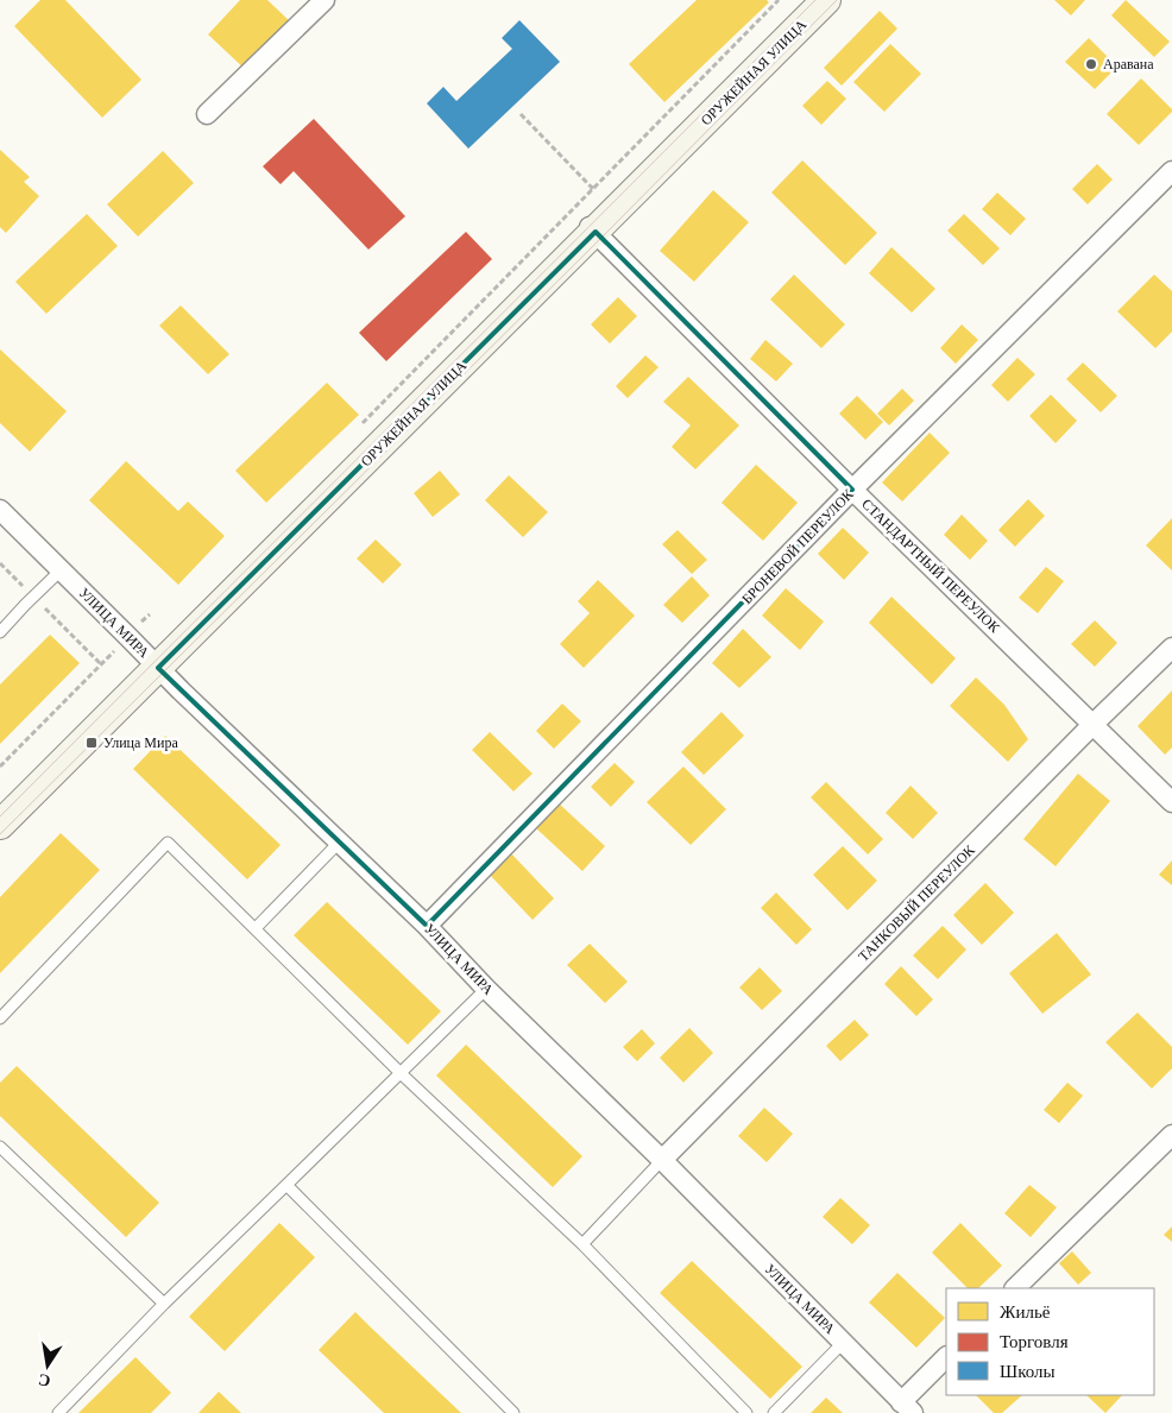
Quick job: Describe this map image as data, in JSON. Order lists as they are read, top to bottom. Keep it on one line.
{"streets":{"street":["ОРУЖЕЙНАЯ УЛИЦА","БРОНЕВОЙ ПЕРЕУЛОК","СТАНДАРТНЫЙ ПЕРЕУЛОК","УЛИЦА МИРА","ТАНКОВЫЙ ПЕРЕУЛОК"]},"crossings":[["ОРУЖЕЙНАЯ УЛИЦА","СТАНДАРТНЫЙ ПЕРЕУЛОК"],["ОРУЖЕЙНАЯ УЛИЦА","УЛИЦА МИРА"],["БРОНЕВОЙ ПЕРЕУЛОК","СТАНДАРТНЫЙ ПЕРЕУЛОК"],["БРОНЕВОЙ ПЕРЕУЛОК","УЛИЦА МИРА"],["СТАНДАРТНЫЙ ПЕРЕУЛОК","ТАНКОВЫЙ ПЕРЕУЛОК"],["УЛИЦА МИРА","ТАНКОВЫЙ ПЕРЕУЛОК"]],"places":{"other":["Аравана"],"transit":["Улица Мира"]},"legend":["Жильё","Торговля","Школы"],"north":"bottom"}
